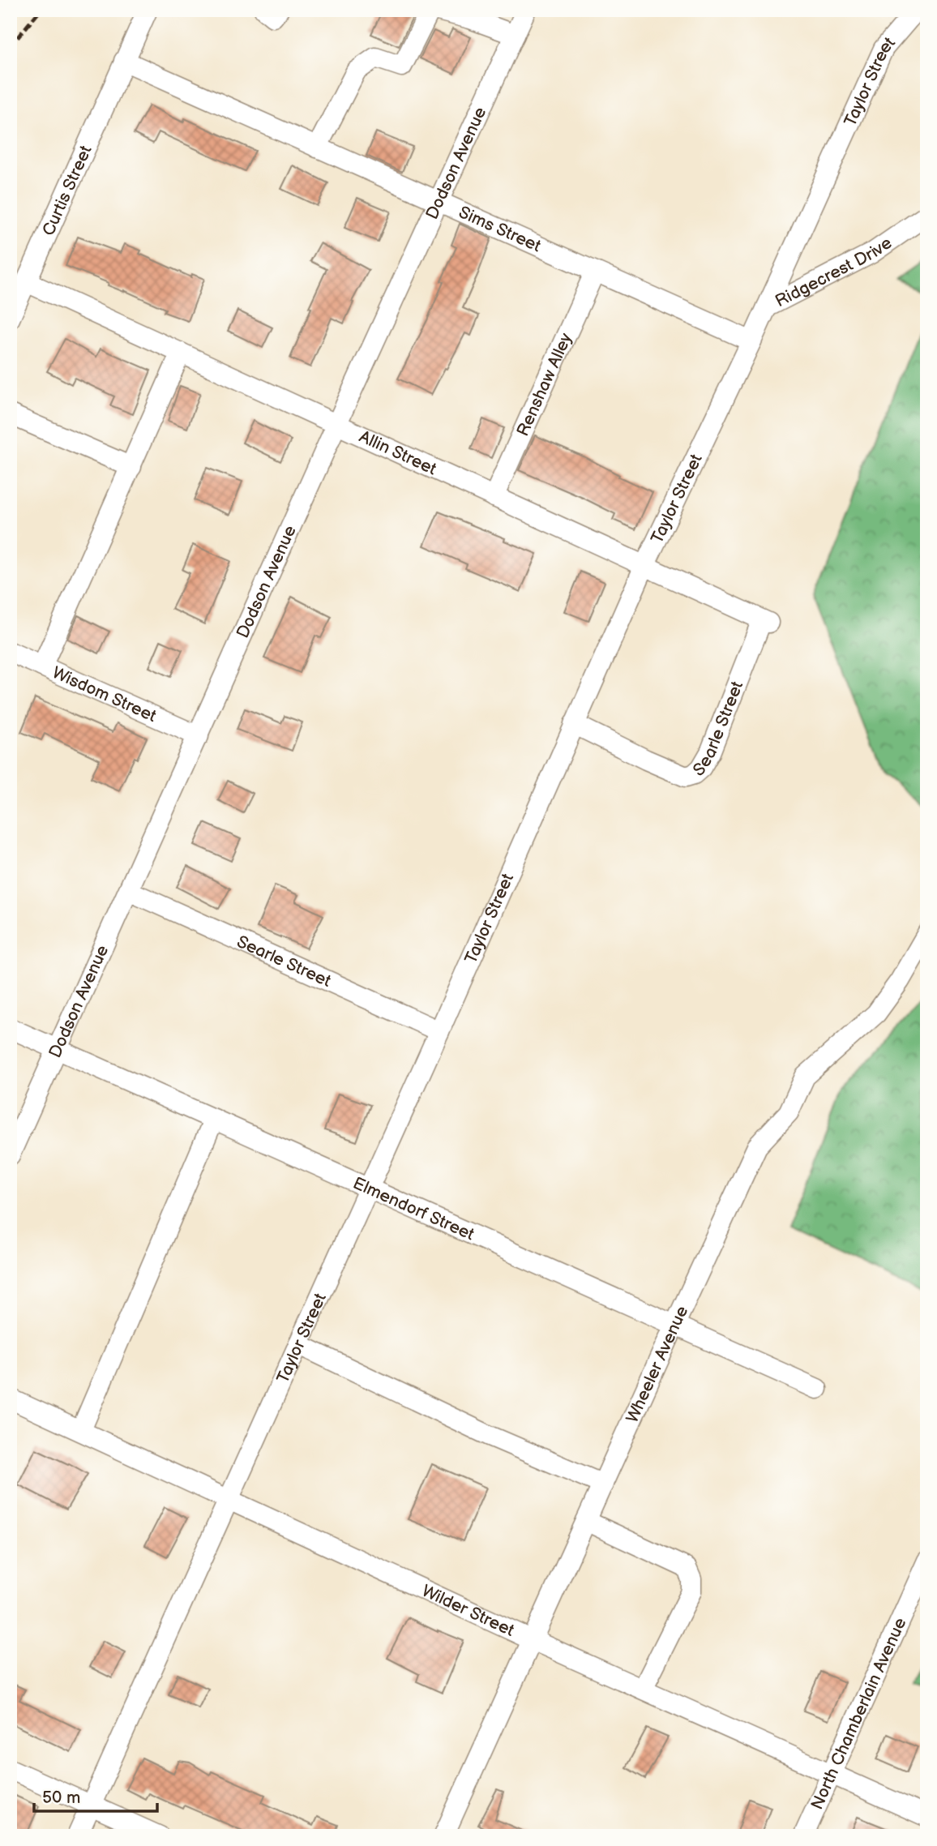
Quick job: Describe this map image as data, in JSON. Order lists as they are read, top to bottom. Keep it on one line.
{"streets":{"street":["Taylor Street","Dodson Avenue","Curtis Street","Sims Street","Ridgecrest Drive","Renshaw Alley","Allin Street","Wisdom Street","Searle Street","Elmendorf Street","Wheeler Avenue","Wilder Street","North Chamberlain Avenue"]},"crossings":[["Taylor Street","Sims Street"],["Taylor Street","Ridgecrest Drive"],["Taylor Street","Allin Street"],["Taylor Street","Searle Street"],["Taylor Street","Elmendorf Street"],["Taylor Street","Wilder Street"],["Dodson Avenue","Sims Street"],["Dodson Avenue","Allin Street"],["Dodson Avenue","Wisdom Street"],["Dodson Avenue","Searle Street"],["Dodson Avenue","Elmendorf Street"],["Curtis Street","Sims Street"],["Curtis Street","Allin Street"],["Sims Street","Renshaw Alley"],["Renshaw Alley","Allin Street"],["Allin Street","Searle Street"],["Elmendorf Street","Wheeler Avenue"],["Wheeler Avenue","Wilder Street"],["Wilder Street","North Chamberlain Avenue"]],"scale_bar":"50 m"}
